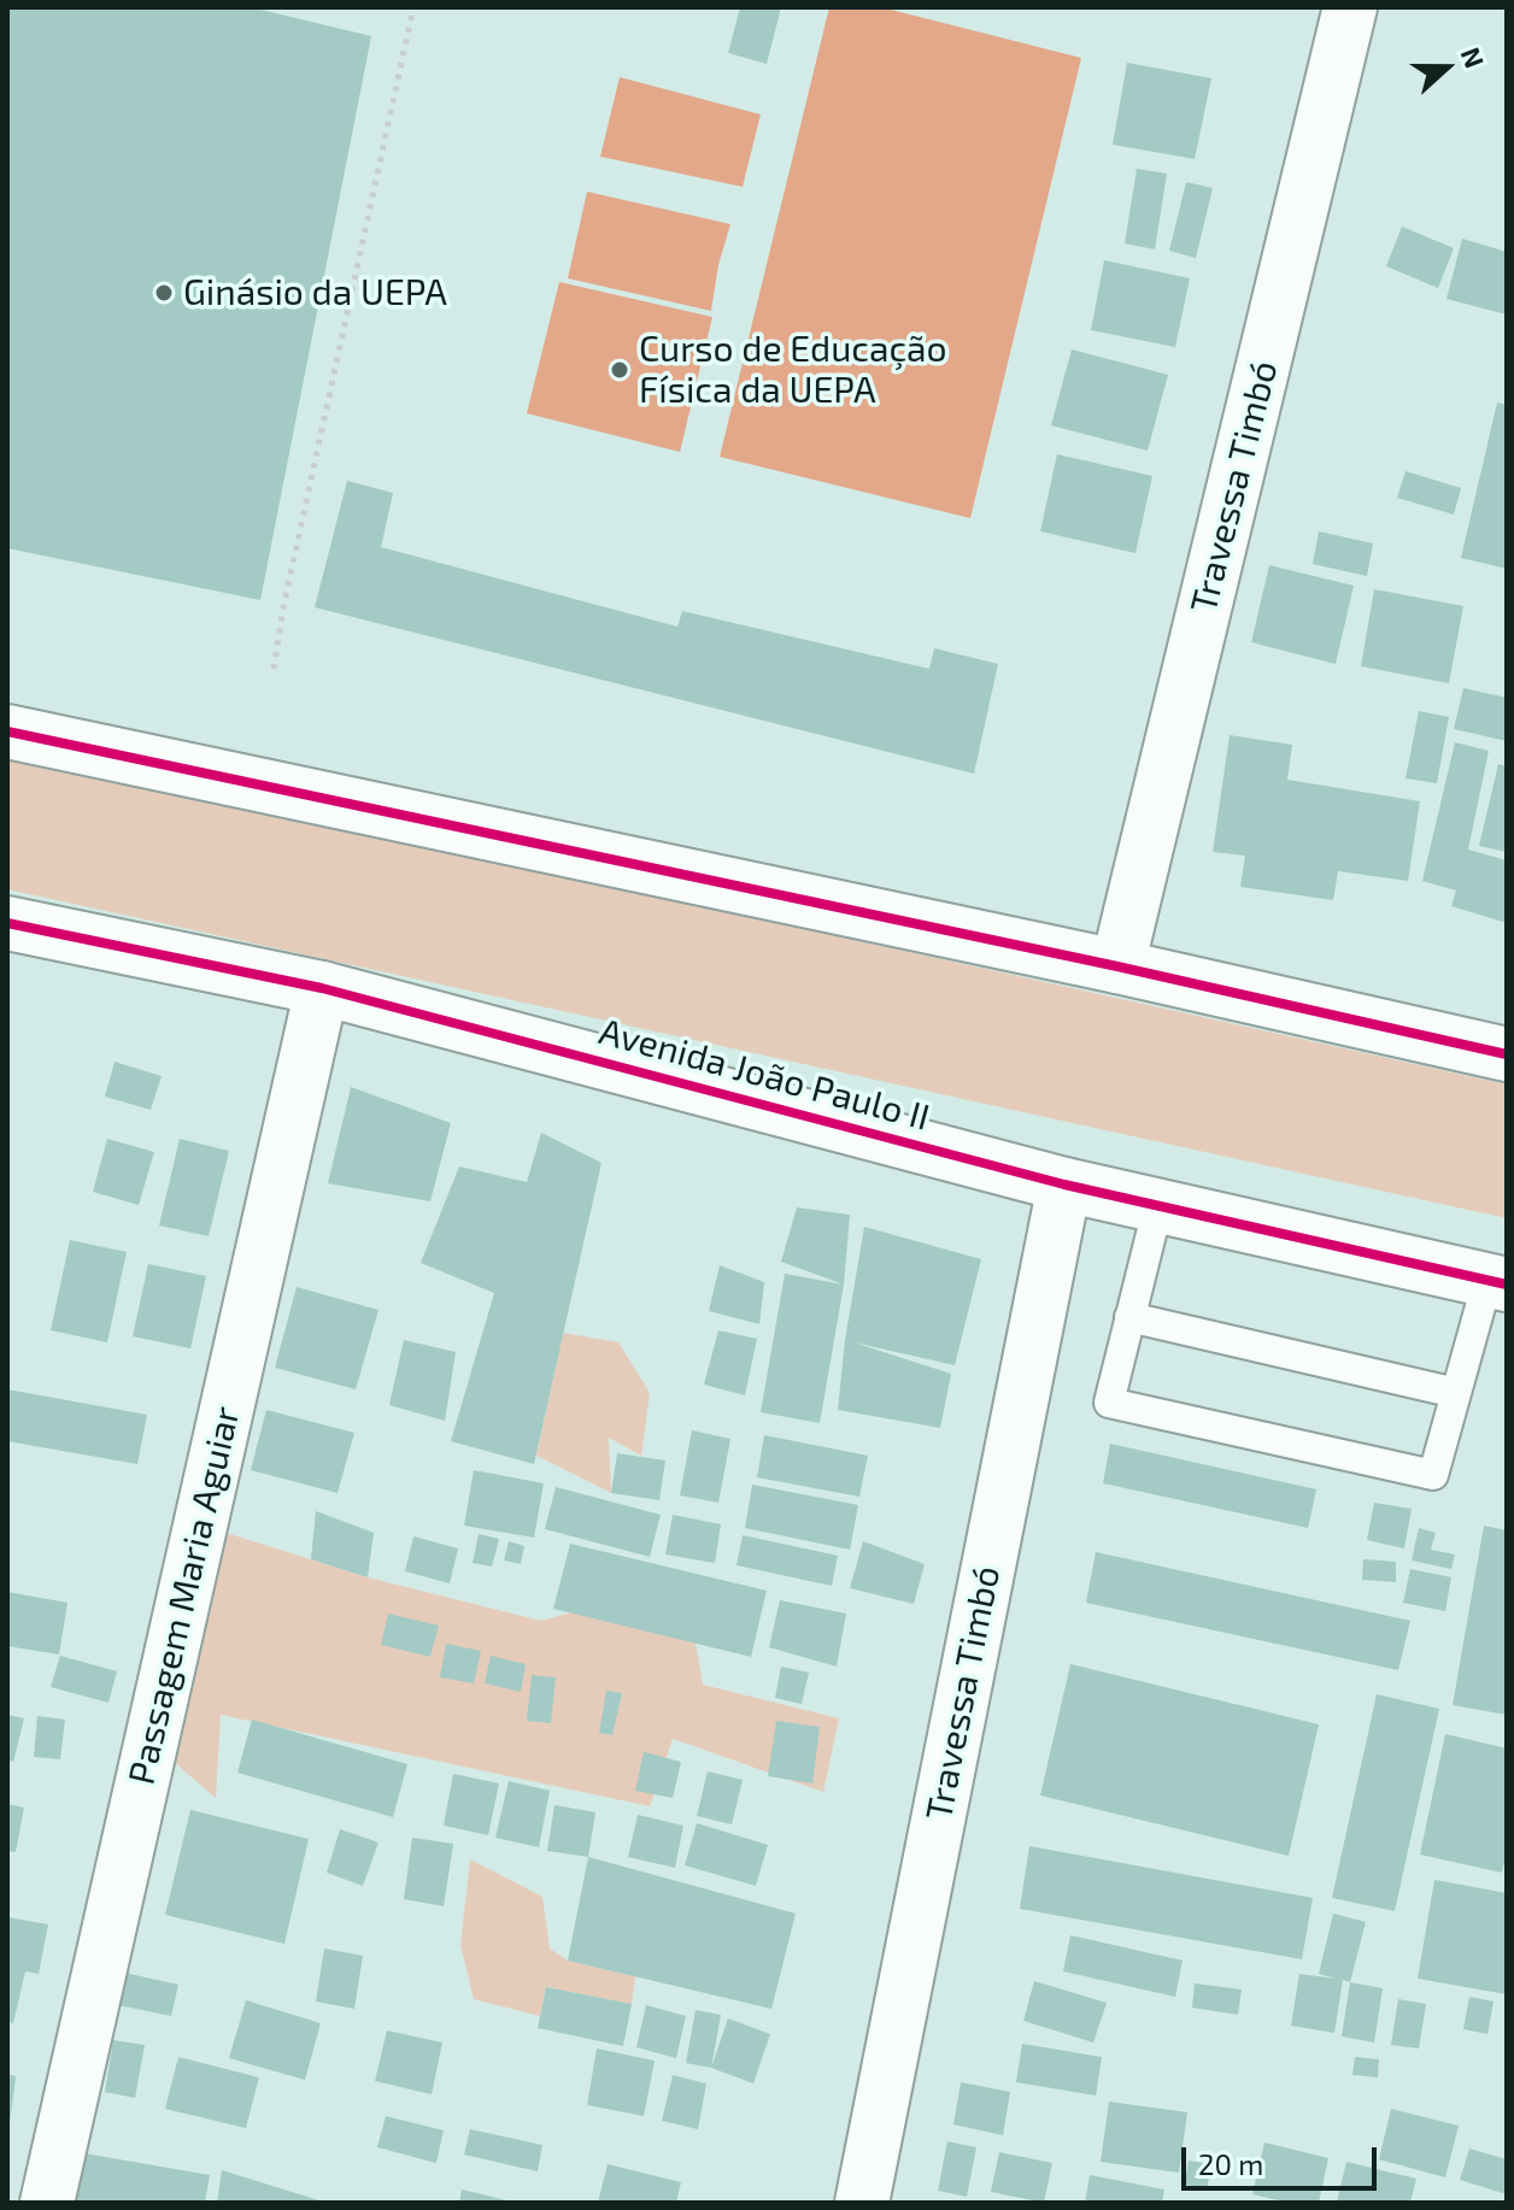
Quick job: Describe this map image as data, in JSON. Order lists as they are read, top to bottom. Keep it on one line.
{"streets":{"street":["Travessa Timbó","Avenida João Paulo II","Passagem Maria Aguiar"]},"crossings":[["Travessa Timbó","Avenida João Paulo II"],["Avenida João Paulo II","Passagem Maria Aguiar"]],"places":["Ginásio da UEPA","Curso de Educação Física da UEPA"],"scale_bar":"20 m","north":"right"}
